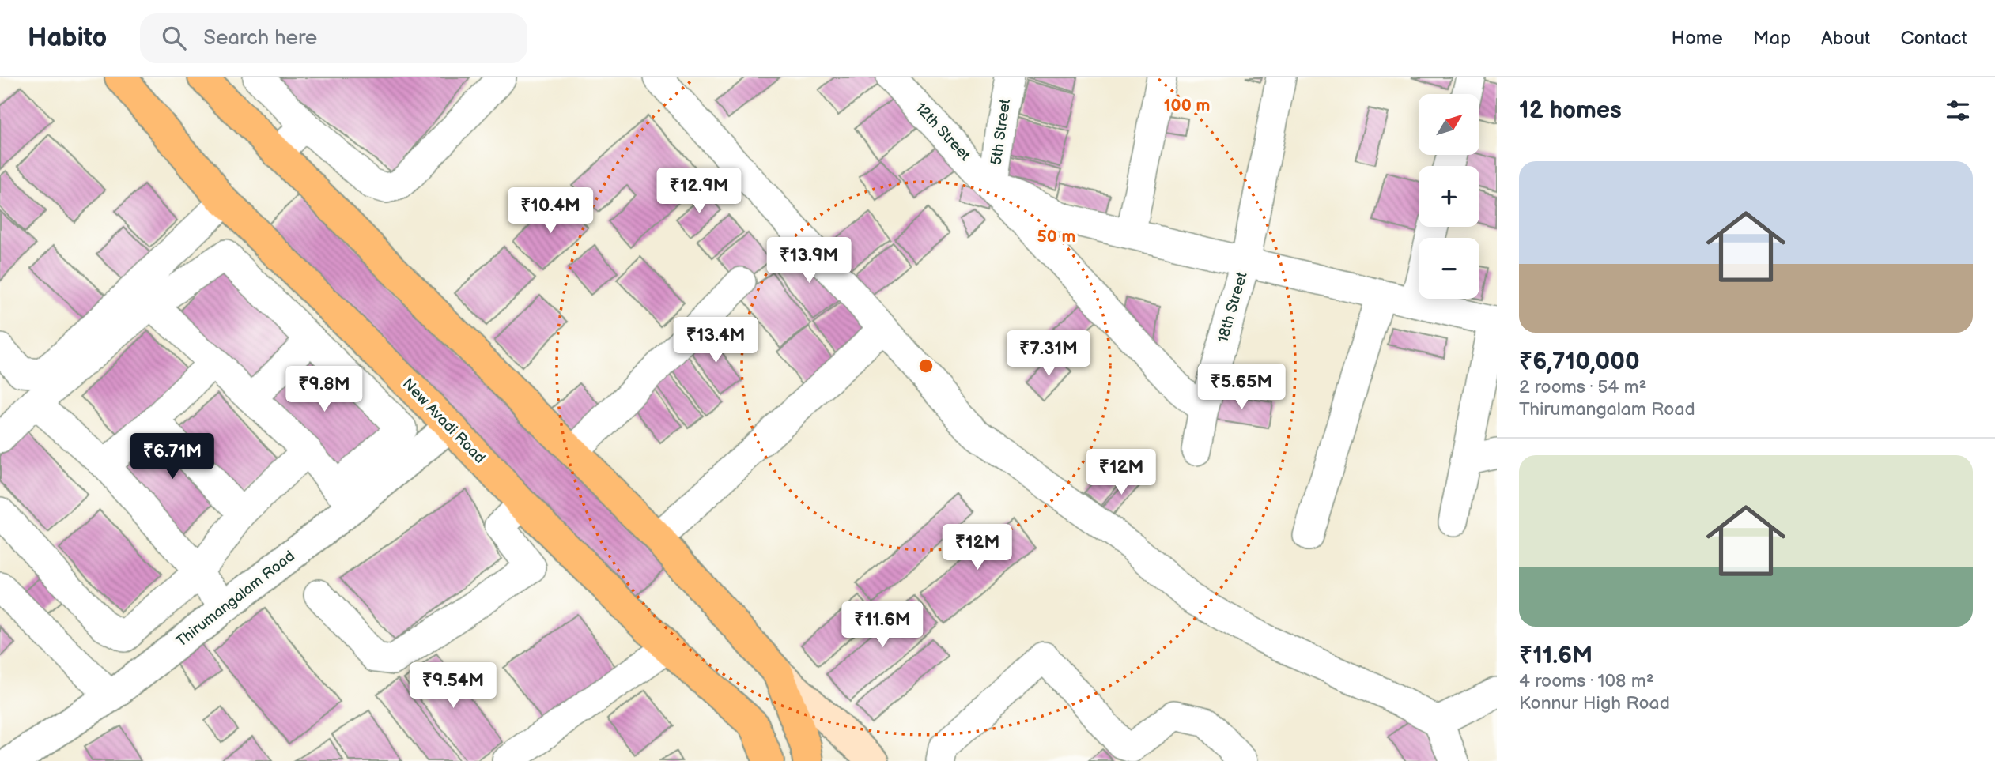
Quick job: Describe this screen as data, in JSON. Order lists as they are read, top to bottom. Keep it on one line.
{"streets":{"main road":["New Avadi Road"],"street":["12th Street","5th Street","18th Street","Thirumangalam Road"]},"crossings":[["12th Street","5th Street"],["12th Street","18th Street"],["New Avadi Road","Thirumangalam Road"]],"north":"top right","page":{"header":"Habito","search":"Search here","nav":["Home","Map","About","Contact"],"heading":"12 homes","map_buttons":["+","−"],"list":[{"name":"₹6,710,000","note":"2 rooms · 54 m² · Thirumangalam Road"},{"name":"₹11.6M","note":"4 rooms · 108 m² · Konnur High Road"}],"price":["₹12.9M","₹10.4M","₹13.9M","₹13.4M","₹7.31M","₹5.65M","₹9.8M","₹6.71M","₹12M","₹12M","₹11.6M","₹9.54M"]},"rings":["100 m","50 m"]}
